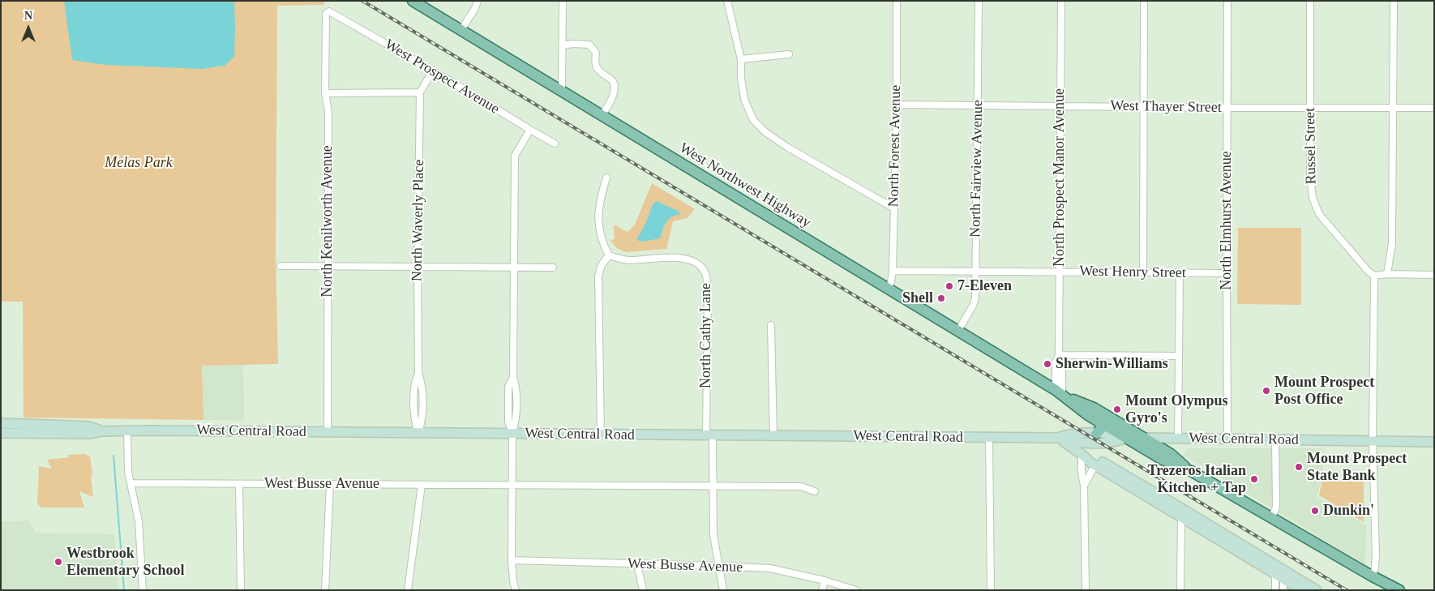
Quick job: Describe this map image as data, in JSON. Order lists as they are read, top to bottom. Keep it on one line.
{"streets":{"main road":["West Northwest Highway","West Central Road"],"street":["West Prospect Avenue","West Thayer Street","North Forest Avenue","Russel Street","North Fairview Avenue","North Prospect Manor Avenue","North Waverly Place","North Elmhurst Avenue","North Kenilworth Avenue","West Henry Street","North Cathy Lane","West Busse Avenue"]},"crossings":[["West Prospect Avenue","North Waverly Place"],["West Prospect Avenue","North Kenilworth Avenue"],["West Thayer Street","North Forest Avenue"],["West Thayer Street","Russel Street"],["West Thayer Street","North Fairview Avenue"],["West Thayer Street","North Prospect Manor Avenue"],["West Thayer Street","North Elmhurst Avenue"],["North Forest Avenue","West Northwest Highway"],["North Forest Avenue","West Henry Street"],["North Fairview Avenue","West Northwest Highway"],["North Fairview Avenue","West Henry Street"],["North Prospect Manor Avenue","West Northwest Highway"],["North Prospect Manor Avenue","West Henry Street"],["West Northwest Highway","West Central Road"],["North Waverly Place","West Central Road"],["North Elmhurst Avenue","West Henry Street"],["North Elmhurst Avenue","West Central Road"],["North Kenilworth Avenue","West Central Road"],["North Cathy Lane","West Central Road"],["North Cathy Lane","West Busse Avenue"]],"parks":["Melas Park"],"places":["7-Eleven","Shell","Sherwin-Williams","Mount Prospect Post Office","Mount Olympus Gyro's","Mount Prospect State Bank","Trezeros Italian Kitchen + Tap","Dunkin'","Westbrook Elementary School"],"north":"top"}
